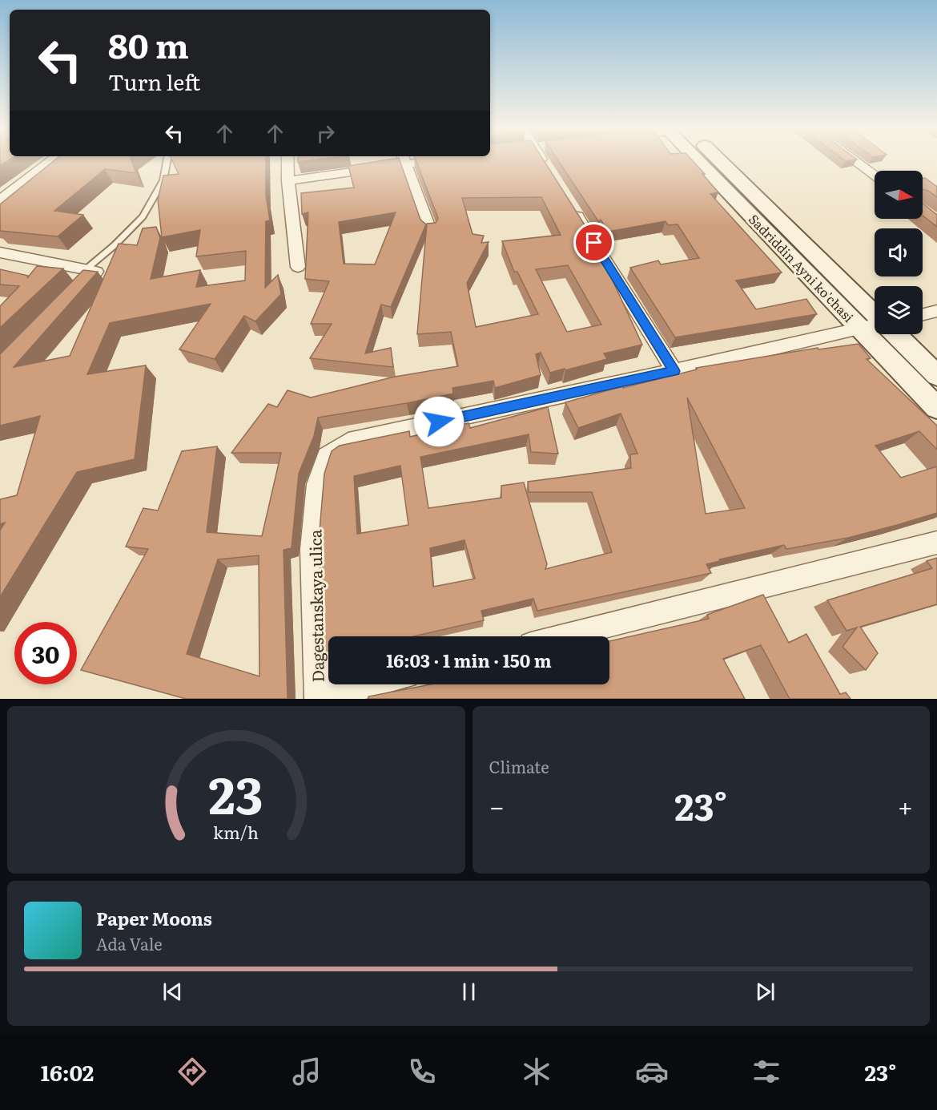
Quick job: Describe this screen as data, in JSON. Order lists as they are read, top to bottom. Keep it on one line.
{"streets":{"main road":["Sadriddin Ayni ko'chasi"],"street":["Dagestanskaya ulica"]},"north":"right","page":{"turn":["80 m","Turn left"],"limit":"30","trip":"16:03 · 1 min · 150 m","tile":"Climate","heat":["−","23°","+"],"song":["Paper Moons","Ada Vale"],"tabs":["16:02","23°"],"gauge":["23","km/h"]}}
